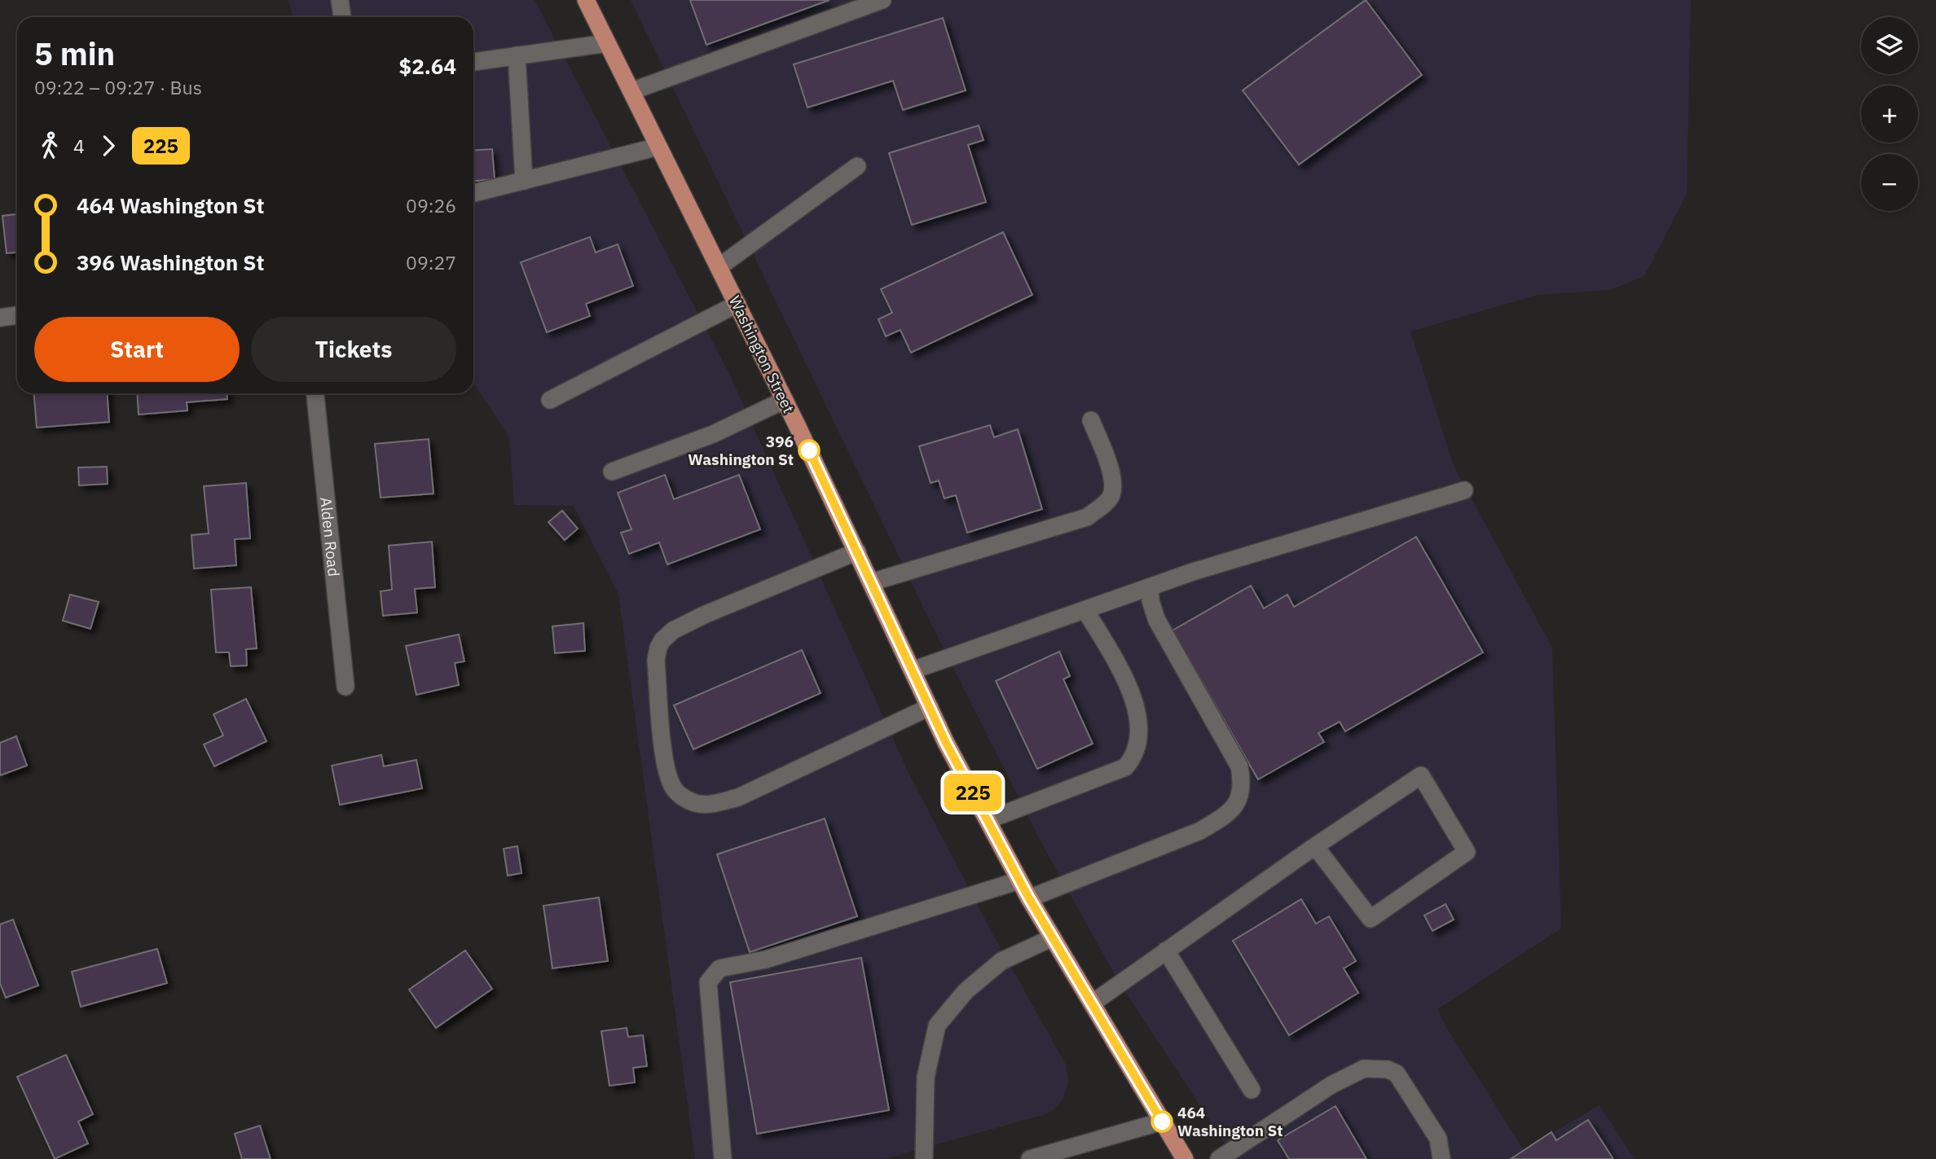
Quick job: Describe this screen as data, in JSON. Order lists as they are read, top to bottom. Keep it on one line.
{"streets":{"main road":["Washington Street"],"street":["Alden Road"]},"places":["396 Washington St","464 Washington St"],"lines":["bus line 225"],"page":{"on_map":"225","map_buttons":["+","−"],"heading":["5 min","09:22 – 09:27 · Bus","$2.64"],"legs":["4","225"],"list":[{"name":"464 Washington St","value":"09:26"},{"name":"396 Washington St","value":"09:27"}],"buttons":["Start","Tickets"]}}
